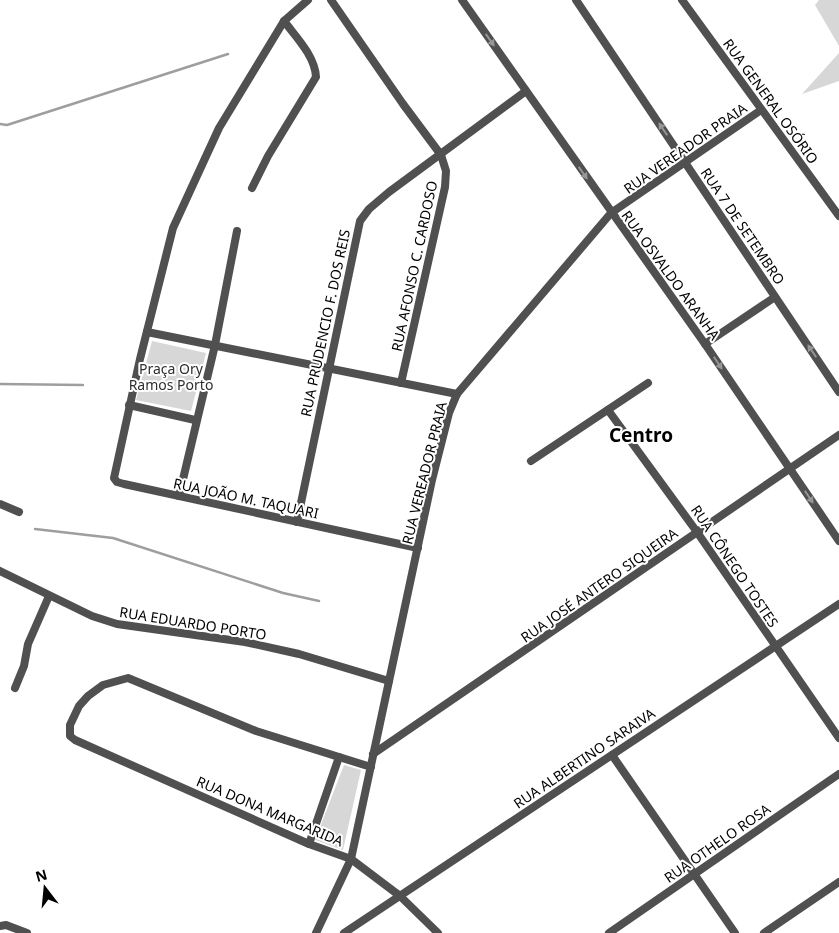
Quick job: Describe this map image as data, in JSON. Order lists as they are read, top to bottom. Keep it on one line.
{"streets":{"street":["RUA GENERAL OSÓRIO","RUA VEREADOR PRAIA","RUA 7 DE SETEMBRO","RUA AFONSO C. CARDOSO","RUA OSVALDO ARANHA","RUA PRUDENCIO F. DOS REIS","RUA JOÃO M. TAQUARI","RUA CÔNEGO TOSTES","RUA JOSÉ ANTERO SIQUEIRA","RUA EDUARDO PORTO","RUA ALBERTINO SARAIVA","RUA DONA MARGARIDA","RUA OTHELO ROSA"]},"crossings":[["RUA GENERAL OSÓRIO","RUA VEREADOR PRAIA"],["RUA VEREADOR PRAIA","RUA 7 DE SETEMBRO"],["RUA VEREADOR PRAIA","RUA OSVALDO ARANHA"],["RUA VEREADOR PRAIA","RUA JOÃO M. TAQUARI"],["RUA VEREADOR PRAIA","RUA JOSÉ ANTERO SIQUEIRA"],["RUA VEREADOR PRAIA","RUA EDUARDO PORTO"],["RUA VEREADOR PRAIA","RUA DONA MARGARIDA"],["RUA AFONSO C. CARDOSO","RUA PRUDENCIO F. DOS REIS"],["RUA OSVALDO ARANHA","RUA PRUDENCIO F. DOS REIS"],["RUA OSVALDO ARANHA","RUA JOSÉ ANTERO SIQUEIRA"],["RUA PRUDENCIO F. DOS REIS","RUA JOÃO M. TAQUARI"],["RUA CÔNEGO TOSTES","RUA JOSÉ ANTERO SIQUEIRA"],["RUA CÔNEGO TOSTES","RUA ALBERTINO SARAIVA"],["RUA ALBERTINO SARAIVA","RUA DONA MARGARIDA"]],"one_way":["RUA 7 DE SETEMBRO","RUA OSVALDO ARANHA"],"districts":["Centro"],"parks":["Praça Ory Ramos Porto"],"north":"top"}
